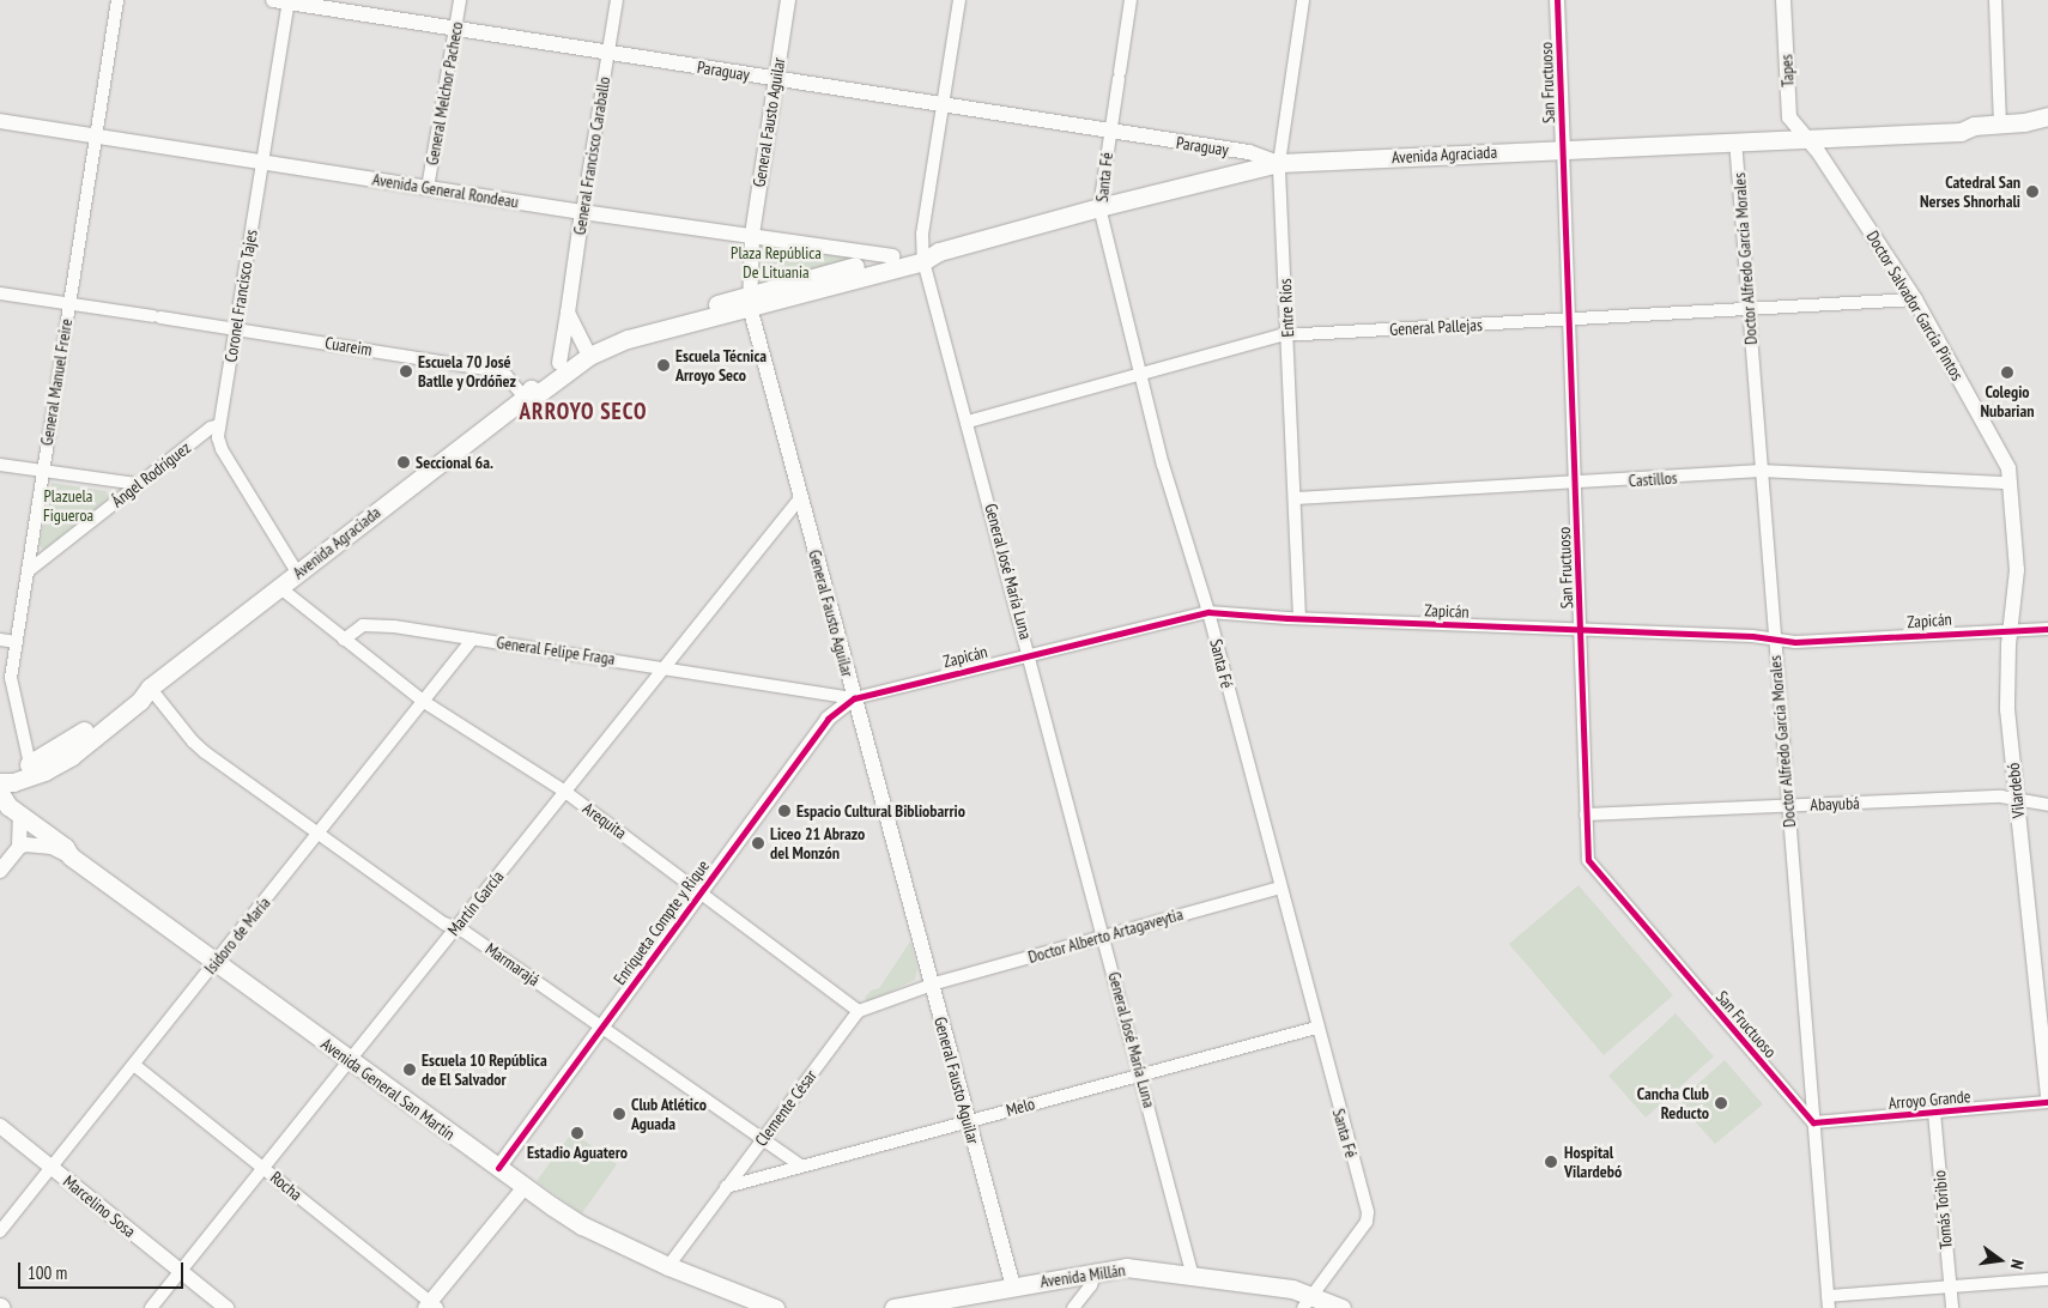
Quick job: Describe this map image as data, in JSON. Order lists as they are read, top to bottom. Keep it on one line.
{"streets":{"main road":["Avenida Agraciada","Avenida General San Martín","Avenida Millán"],"street":["Paraguay","Tapes","San Fructuoso","General Melchor Pacheco","General Fausto Aguilar","General Francisco Caraballo","Santa Fé","Avenida General Rondeau","Doctor Alfredo García Morales","Coronel Francisco Tajes","Doctor Salvador García Pintos","Entre Ríos","General Pallejas","Cuareim","General Manuel Freire","Ángel Rodríguez","Castillos","General José María Luna","Zapicán","General Felipe Fraga","Vilardebó","Abayubá","Arequita","Martín García","Enriqueta Compte y Rique","Isidoro de María","Doctor Alberto Artagaveytia","Marmarajá","Arroyo Grande","Melo","Clemente César","Rocha","Marcelino Sosa","Tomás Toribio"]},"crossings":[["Paraguay","General Melchor Pacheco"],["Paraguay","General Fausto Aguilar"],["Paraguay","Avenida Agraciada"],["Paraguay","General Francisco Caraballo"],["Paraguay","Santa Fé"],["Paraguay","Coronel Francisco Tajes"],["Paraguay","Entre Ríos"],["Paraguay","General José María Luna"],["Tapes","Avenida Agraciada"],["Tapes","Doctor Salvador García Pintos"],["San Fructuoso","Avenida Agraciada"],["San Fructuoso","Doctor Alfredo García Morales"],["San Fructuoso","General Pallejas"],["San Fructuoso","Castillos"],["San Fructuoso","Zapicán"],["San Fructuoso","Abayubá"],["San Fructuoso","Arroyo Grande"],["General Melchor Pacheco","Avenida General Rondeau"],["General Fausto Aguilar","Avenida Agraciada"],["General Fausto Aguilar","Avenida General Rondeau"],["General Fausto Aguilar","Zapicán"],["General Fausto Aguilar","General Felipe Fraga"],["General Fausto Aguilar","Martín García"],["General Fausto Aguilar","Enriqueta Compte y Rique"],["General Fausto Aguilar","Doctor Alberto Artagaveytia"],["General Fausto Aguilar","Melo"],["General Fausto Aguilar","Avenida Millán"],["Avenida Agraciada","General Francisco Caraballo"],["Avenida Agraciada","Santa Fé"],["Avenida Agraciada","Avenida General Rondeau"],["Avenida Agraciada","Doctor Alfredo García Morales"],["Avenida Agraciada","Coronel Francisco Tajes"],["Avenida Agraciada","Doctor Salvador García Pintos"],["Avenida Agraciada","Entre Ríos"],["Avenida Agraciada","Cuareim"],["Avenida Agraciada","General Manuel Freire"],["Avenida Agraciada","General José María Luna"],["Avenida Agraciada","Marmarajá"],["General Francisco Caraballo","Avenida General Rondeau"],["Santa Fé","General Pallejas"],["Santa Fé","Zapicán"],["Santa Fé","Doctor Alberto Artagaveytia"],["Santa Fé","Melo"],["Santa Fé","Avenida Millán"],["Avenida General Rondeau","Coronel Francisco Tajes"],["Avenida General Rondeau","General Manuel Freire"],["Doctor Alfredo García Morales","General Pallejas"],["Doctor Alfredo García Morales","Castillos"],["Doctor Alfredo García Morales","Zapicán"],["Doctor Alfredo García Morales","Abayubá"],["Doctor Alfredo García Morales","Arroyo Grande"],["Coronel Francisco Tajes","Cuareim"],["Coronel Francisco Tajes","Ángel Rodríguez"],["Doctor Salvador García Pintos","General Pallejas"],["Doctor Salvador García Pintos","Castillos"],["Doctor Salvador García Pintos","Vilardebó"],["Entre Ríos","General Pallejas"],["Entre Ríos","Castillos"],["Entre Ríos","Zapicán"],["General Pallejas","General José María Luna"],["Cuareim","General Manuel Freire"],["General Manuel Freire","Ángel Rodríguez"],["Castillos","Vilardebó"],["General José María Luna","Zapicán"],["General José María Luna","Doctor Alberto Artagaveytia"],["General José María Luna","Melo"],["General José María Luna","Avenida Millán"],["Zapicán","General Felipe Fraga"],["Zapicán","Vilardebó"],["Zapicán","Enriqueta Compte y Rique"],["General Felipe Fraga","Arequita"],["General Felipe Fraga","Martín García"],["General Felipe Fraga","Enriqueta Compte y Rique"],["General Felipe Fraga","Isidoro de María"],["Vilardebó","Abayubá"],["Vilardebó","Arroyo Grande"],["Arequita","Martín García"],["Arequita","Enriqueta Compte y Rique"],["Arequita","Isidoro de María"],["Arequita","Clemente César"],["Martín García","Marmarajá"],["Martín García","Avenida General San Martín"],["Martín García","Rocha"],["Martín García","Marcelino Sosa"],["Enriqueta Compte y Rique","Marmarajá"],["Enriqueta Compte y Rique","Avenida General San Martín"],["Isidoro de María","Marmarajá"],["Isidoro de María","Avenida General San Martín"],["Isidoro de María","Rocha"],["Isidoro de María","Marcelino Sosa"],["Marmarajá","Melo"],["Marmarajá","Clemente César"],["Avenida General San Martín","Clemente César"],["Arroyo Grande","Tomás Toribio"],["Melo","Clemente César"]],"districts":["ARROYO SECO"],"parks":["Plaza República De Lituania","Plazuela Figueroa"],"places":["Catedral San Nerses Shnorhali","Escuela Técnica Arroyo Seco","Escuela 70 José Batlle y Ordóñez","Colegio Nubarian","Seccional 6a.","Espacio Cultural Bibliobarrio","Liceo 21 Abrazo del Monzón","Escuela 10 República de El Salvador","Cancha Club Reducto","Club Atlético Aguada","Estadio Aguatero","Hospital Vilardebó"],"scale_bar":"100 m","north":"right"}
